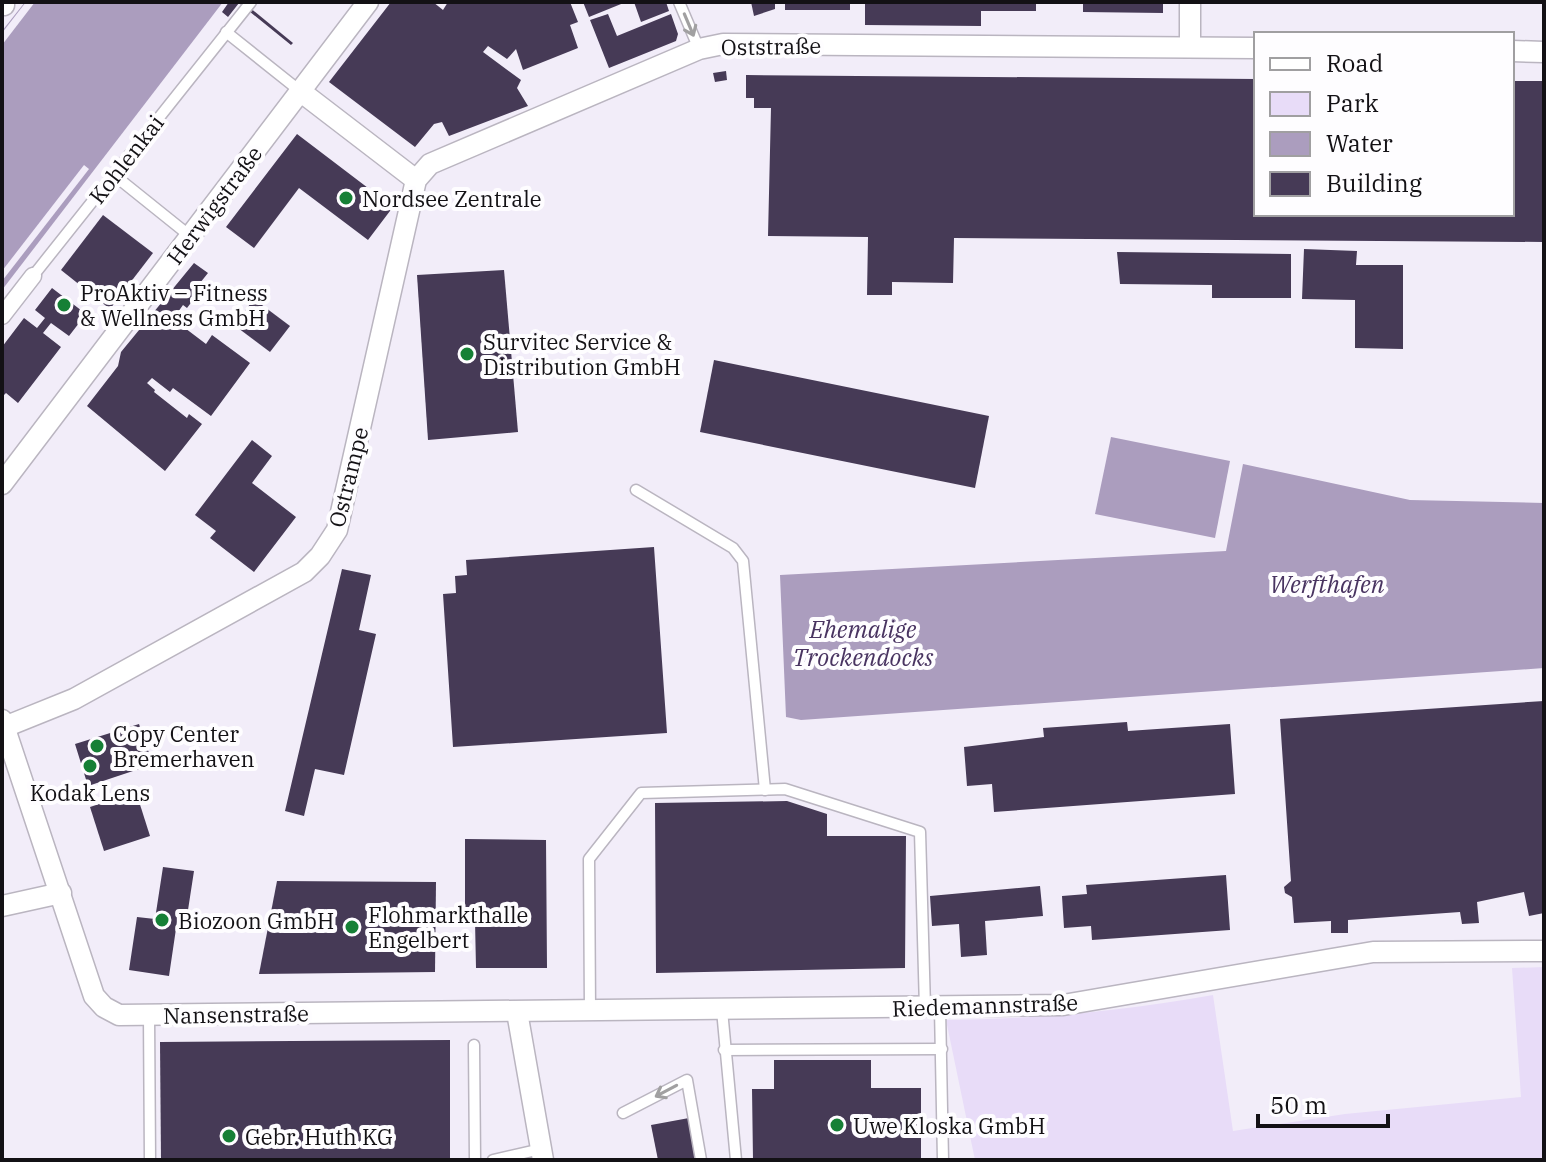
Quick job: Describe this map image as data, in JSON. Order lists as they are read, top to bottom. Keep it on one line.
{"streets":{"street":["Oststraße","Kohlenkai","Herwigstraße","Ostrampe","Riedemannstraße","Nansenstraße"]},"crossings":[["Oststraße","Ostrampe"],["Ostrampe","Nansenstraße"],["Riedemannstraße","Nansenstraße"]],"water":["Werfthafen","Ehemalige Trockendocks"],"places":["Nordsee Zentrale","ProAktiv – Fitness & Wellness GmbH","Survitec Service & Distribution GmbH","Copy Center Bremerhaven","Kodak Lens","Biozoon GmbH","Flohmarkthalle Engelbert","Uwe Kloska GmbH","Gebr. Huth KG"],"legend":["Road","Park","Water","Building"],"scale_bar":"50 m"}
